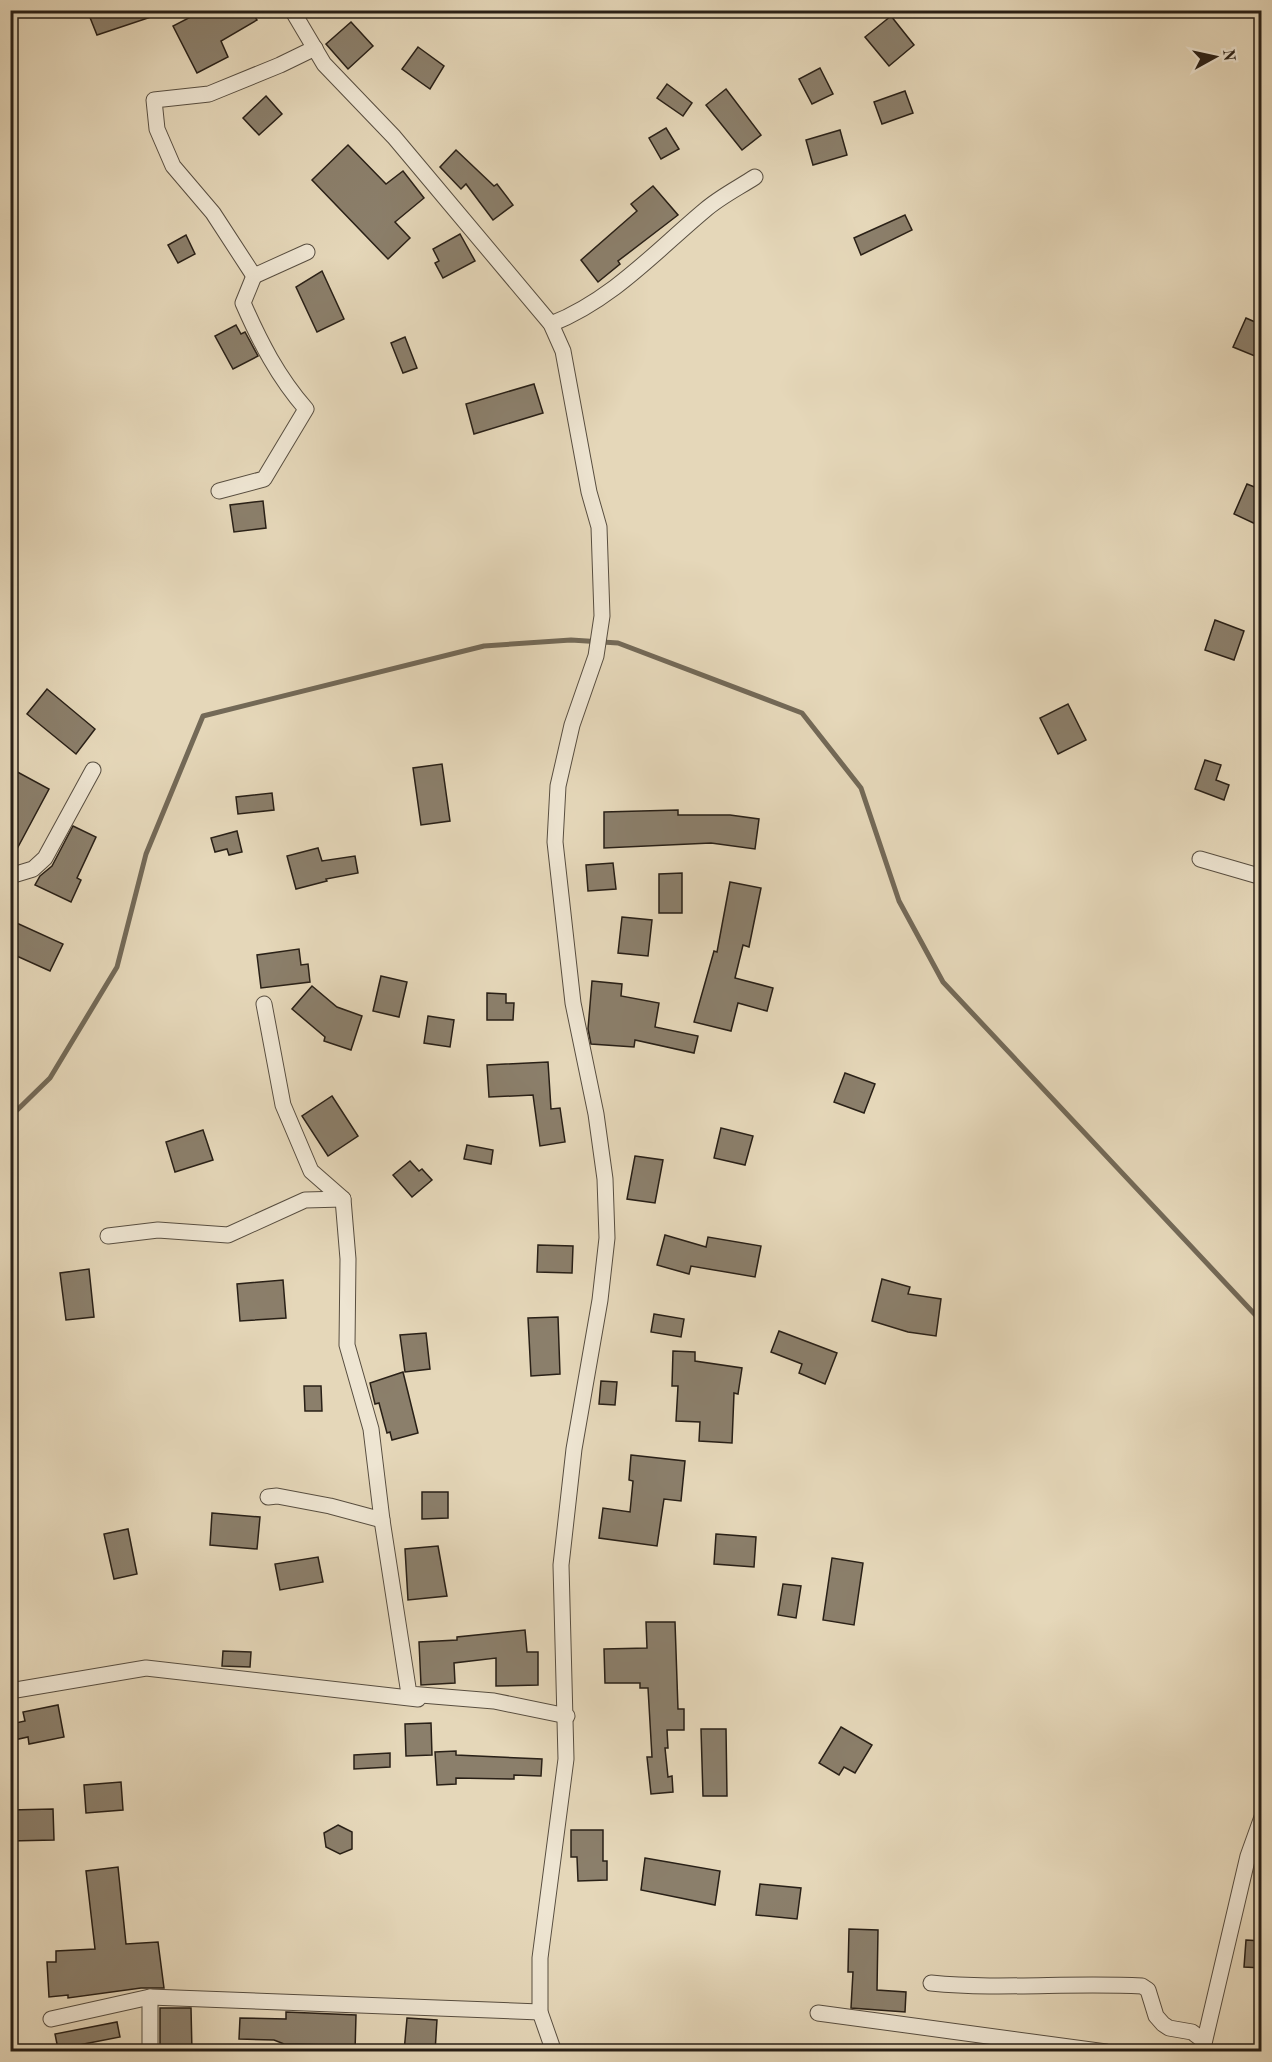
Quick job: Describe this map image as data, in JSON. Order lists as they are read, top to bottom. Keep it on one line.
{"north":"right"}
